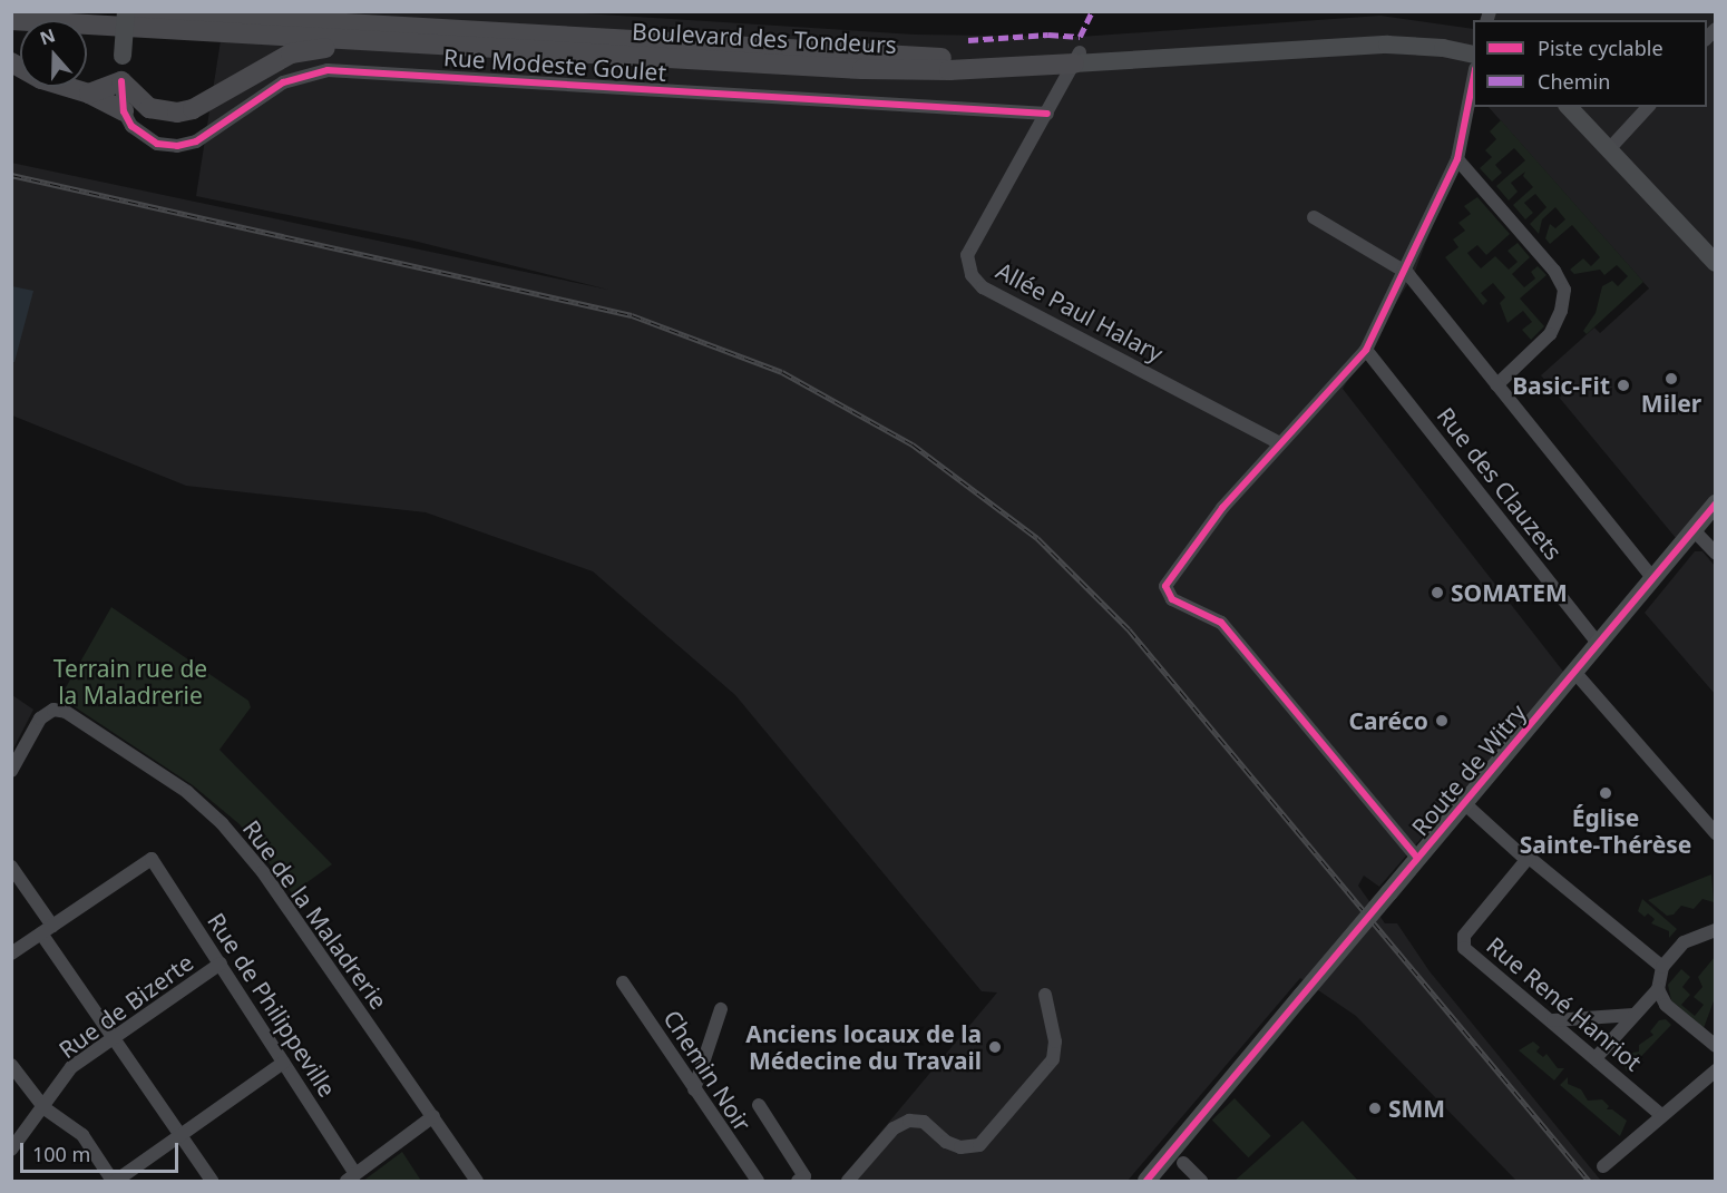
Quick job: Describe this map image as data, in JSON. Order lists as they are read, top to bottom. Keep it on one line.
{"streets":{"highway":["Boulevard des Tondeurs"],"main road":["Route de Witry"],"street":["Rue Modeste Goulet","Allée Paul Halary","Rue des Clauzets","Rue de la Maladrerie","Rue René Hanriot","Rue de Philippeville","Rue de Bizerte","Chemin Noir"]},"crossings":[["Boulevard des Tondeurs","Allée Paul Halary"],["Rue Modeste Goulet","Allée Paul Halary"],["Rue des Clauzets","Route de Witry"],["Rue de Philippeville","Rue de Bizerte"]],"parks":["Terrain rue de la Maladrerie"],"places":["Miler","Basic-Fit","SOMATEM","Caréco","Église Sainte-Thérèse","Anciens locaux de la Médecine du Travail","SMM"],"legend":["Piste cyclable","Chemin"],"scale_bar":"100 m","north":"top"}
